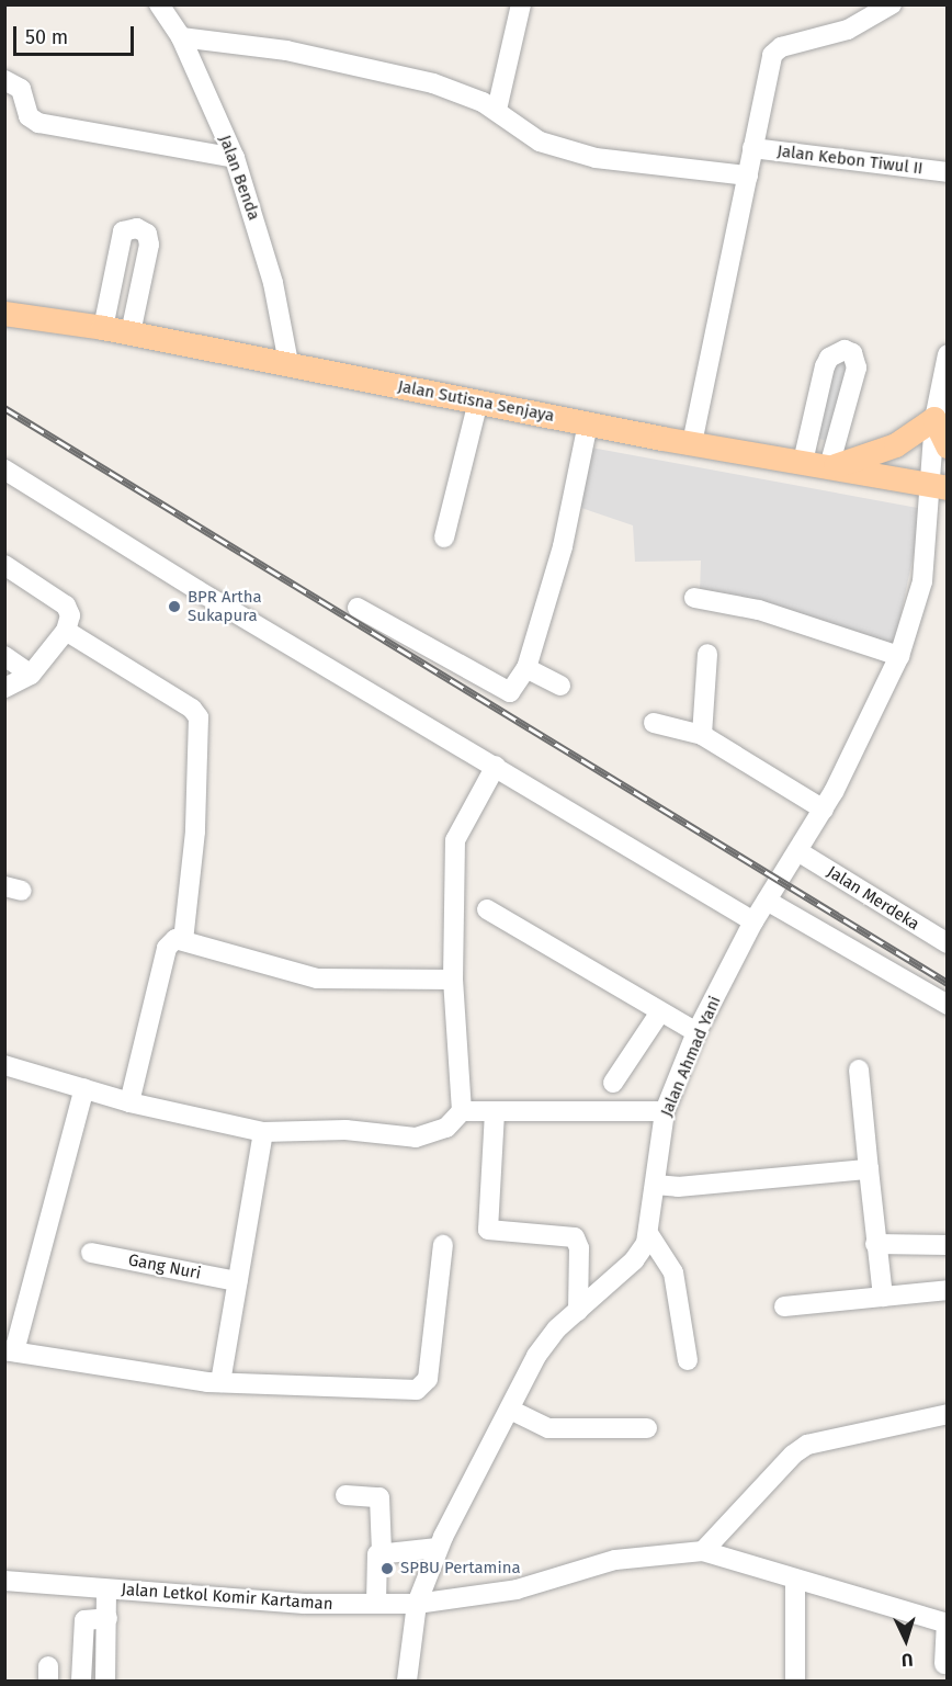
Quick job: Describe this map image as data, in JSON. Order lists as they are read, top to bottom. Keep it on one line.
{"streets":{"main road":["Jalan Sutisna Senjaya"],"street":["Jalan Kebon Tiwul II","Jalan Benda","Jalan Merdeka","Jalan Ahmad Yani","Gang Nuri","Jalan Letkol Komir Kartaman"]},"crossings":[["Jalan Benda","Jalan Sutisna Senjaya"],["Jalan Sutisna Senjaya","Jalan Ahmad Yani"],["Jalan Merdeka","Jalan Ahmad Yani"],["Jalan Ahmad Yani","Jalan Letkol Komir Kartaman"]],"places":["BPR Artha Sukapura","SPBU Pertamina"],"scale_bar":"50 m","north":"bottom"}
